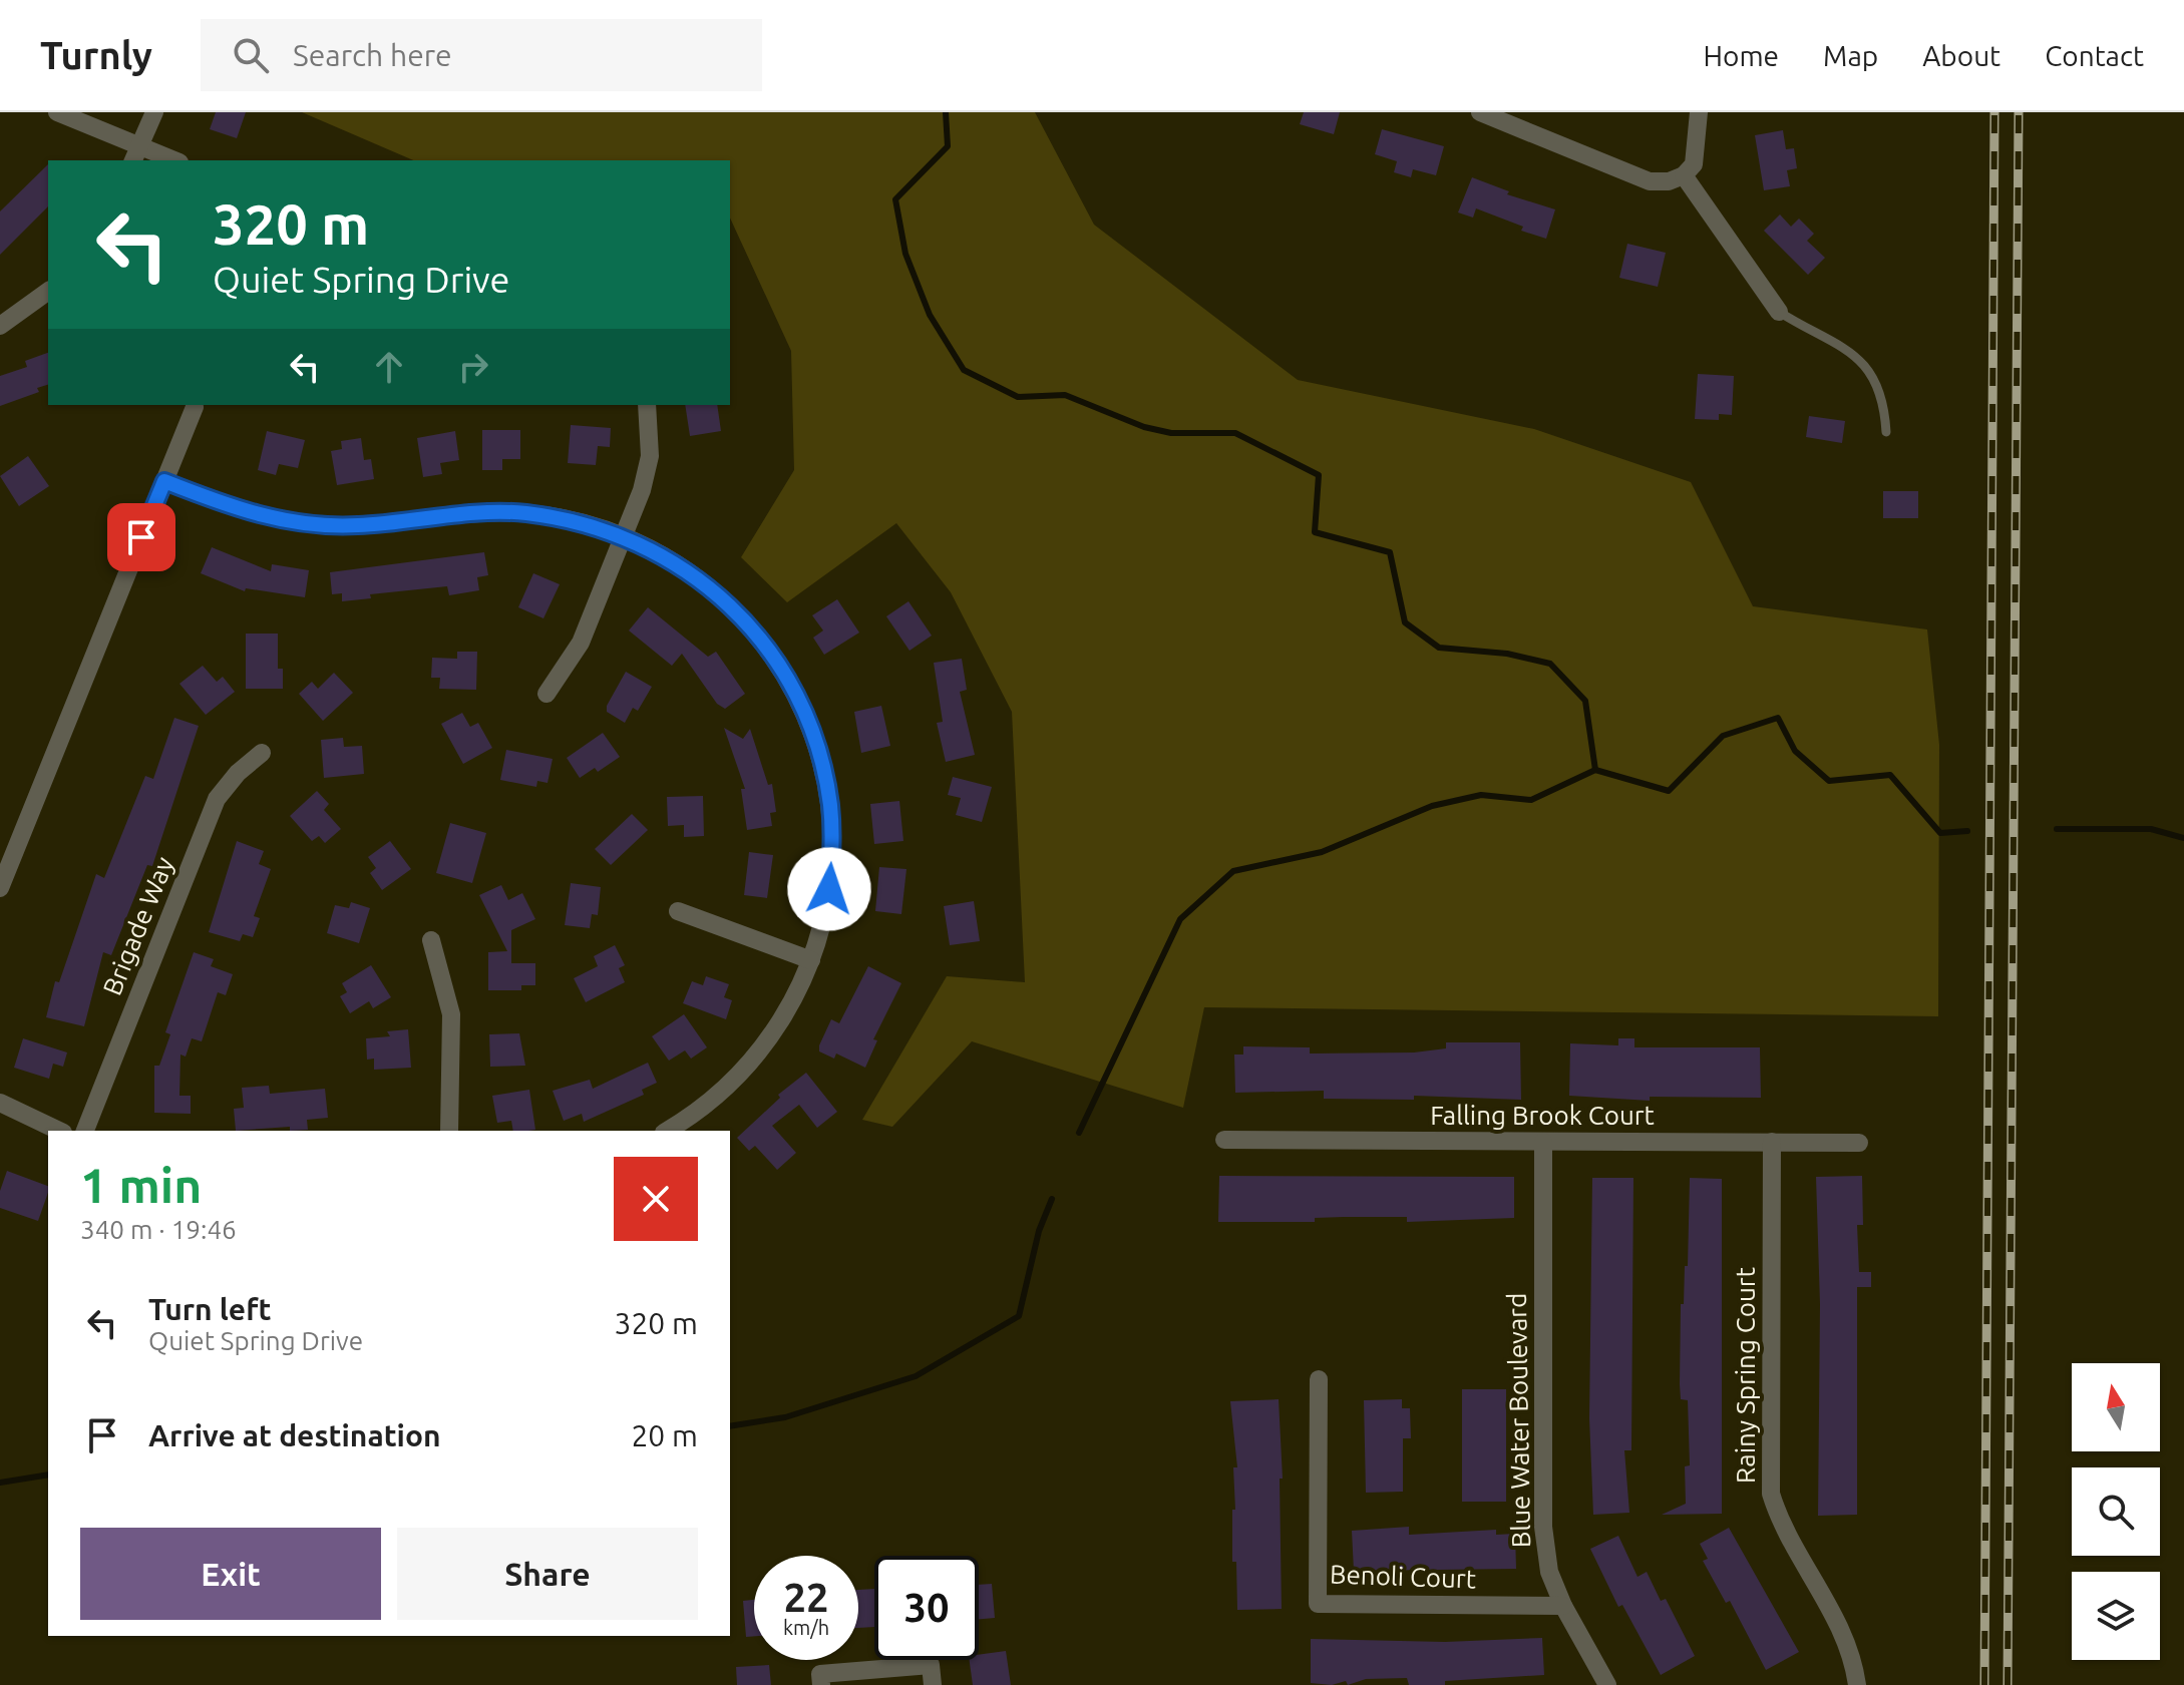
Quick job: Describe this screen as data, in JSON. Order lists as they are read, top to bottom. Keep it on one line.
{"streets":{"street":["Brigade Way","Falling Brook Court","Rainy Spring Court","Blue Water Boulevard","Benoli Court"]},"crossings":[["Falling Brook Court","Rainy Spring Court"],["Falling Brook Court","Blue Water Boulevard"],["Blue Water Boulevard","Benoli Court"]],"north":"top","page":{"header":"Turnly","search":"Search here","nav":["Home","Map","About","Contact"],"turn":["320 m","Quiet Spring Drive"],"heading":["1 min","340 m · 19:46"],"list":[{"name":"Turn left","note":"Quiet Spring Drive","value":"320 m"},{"name":"Arrive at destination","value":"20 m"}],"buttons":["Exit","Share"],"speed":"22 km/h","limit":"30"}}
